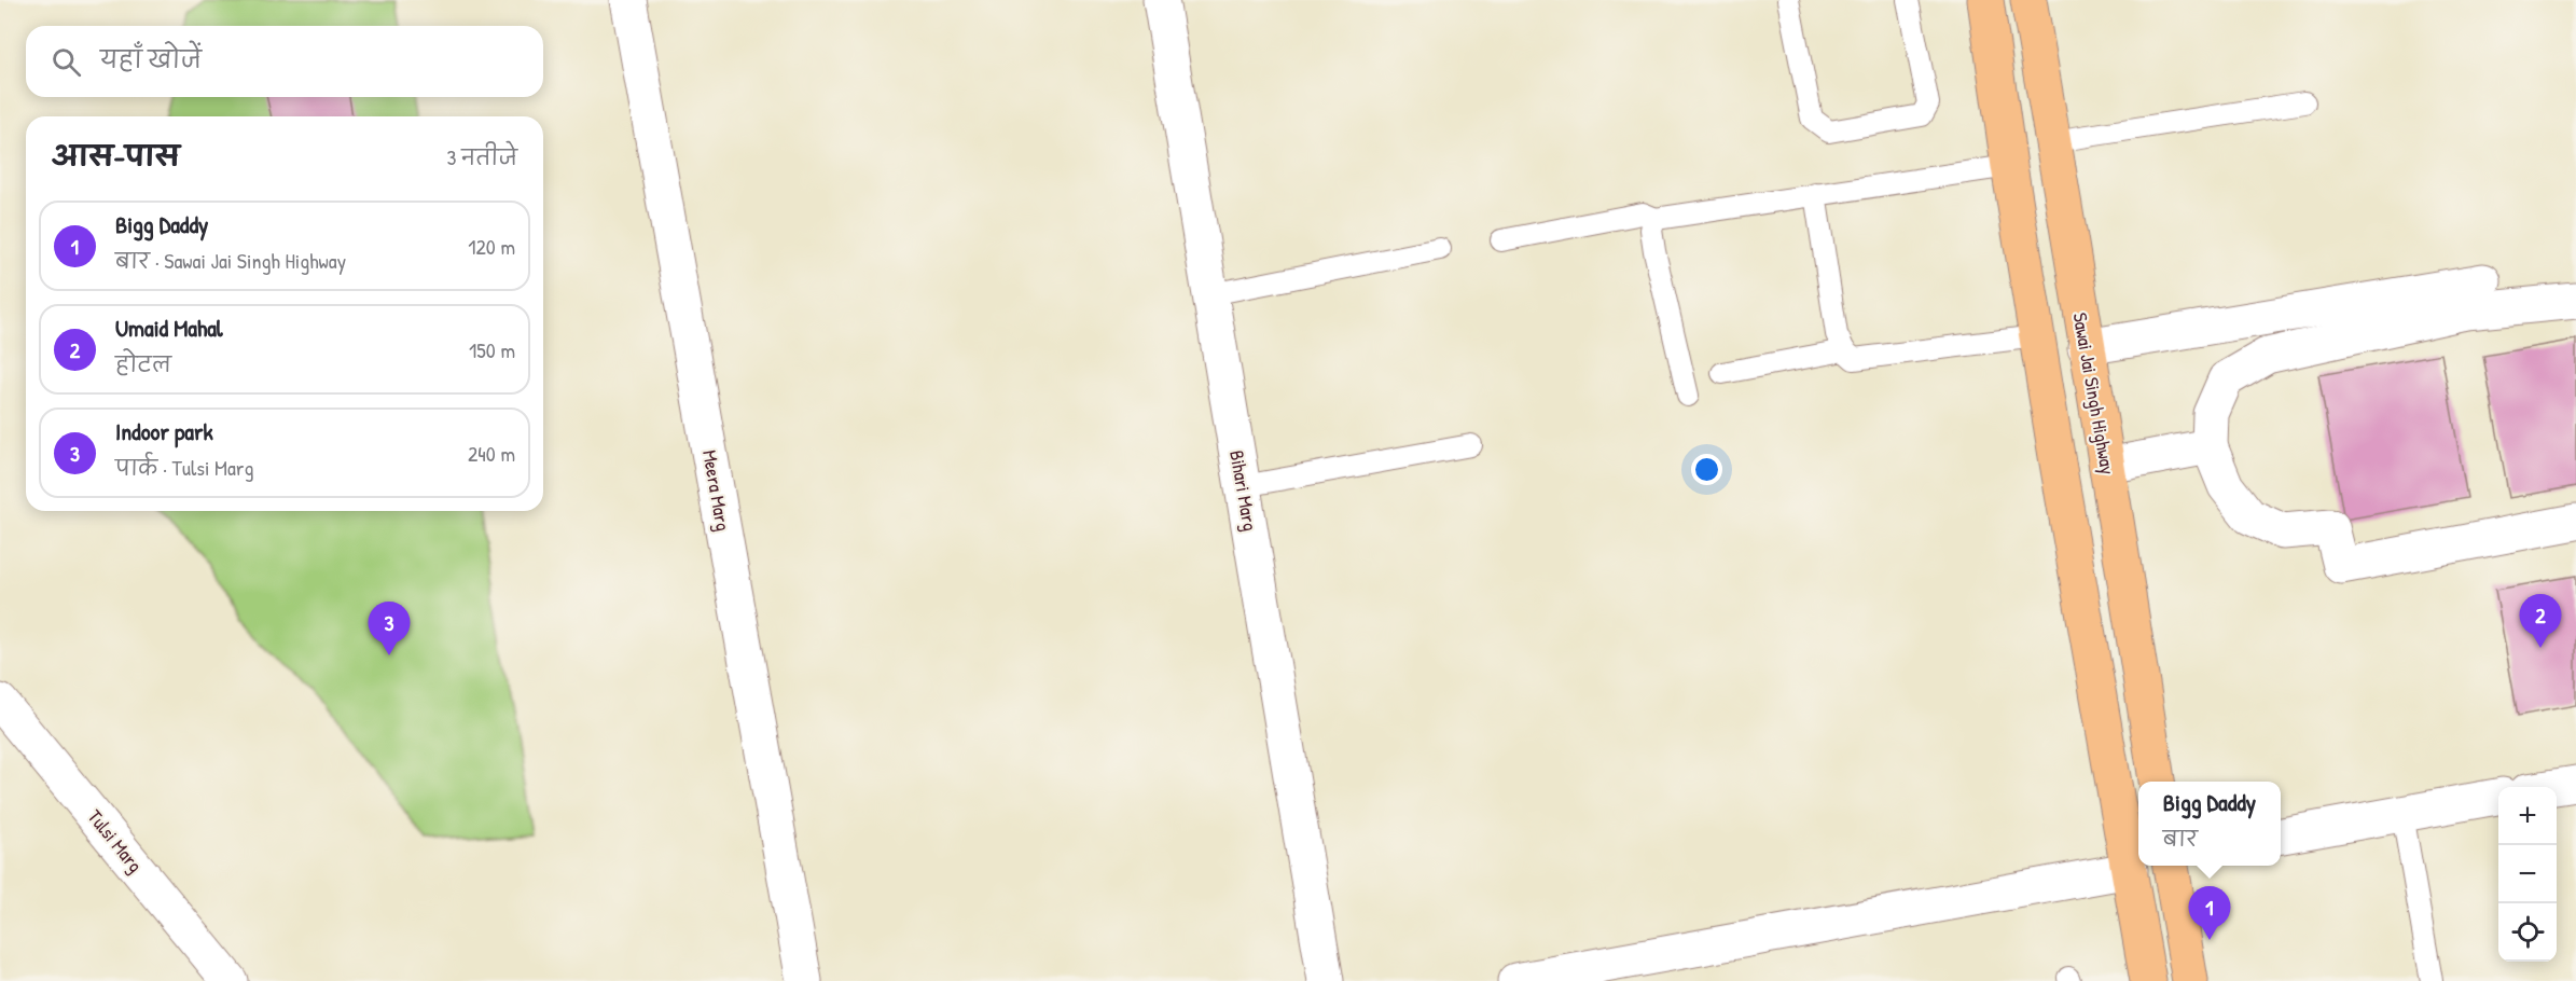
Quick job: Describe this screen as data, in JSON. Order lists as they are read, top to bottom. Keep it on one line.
{"streets":{"main road":["Sawai Jai Singh Highway"],"street":["Meera Marg","Bihari Marg","Tulsi Marg"]},"page":{"search":"यहाँ खोजें","heading":["आस-पास","3 नतीजे"],"list":[{"mark":"1","name":"Bigg Daddy","note":"बार · Sawai Jai Singh Highway","value":"120 m"},{"mark":"2","name":"Umaid Mahal","note":"होटल","value":"150 m"},{"mark":"3","name":"Indoor park","note":"पार्क · Tulsi Marg","value":"240 m"}],"pins":["2","3","1"],"popup":["Bigg Daddy","बार"],"map_buttons":["+","−"]}}
